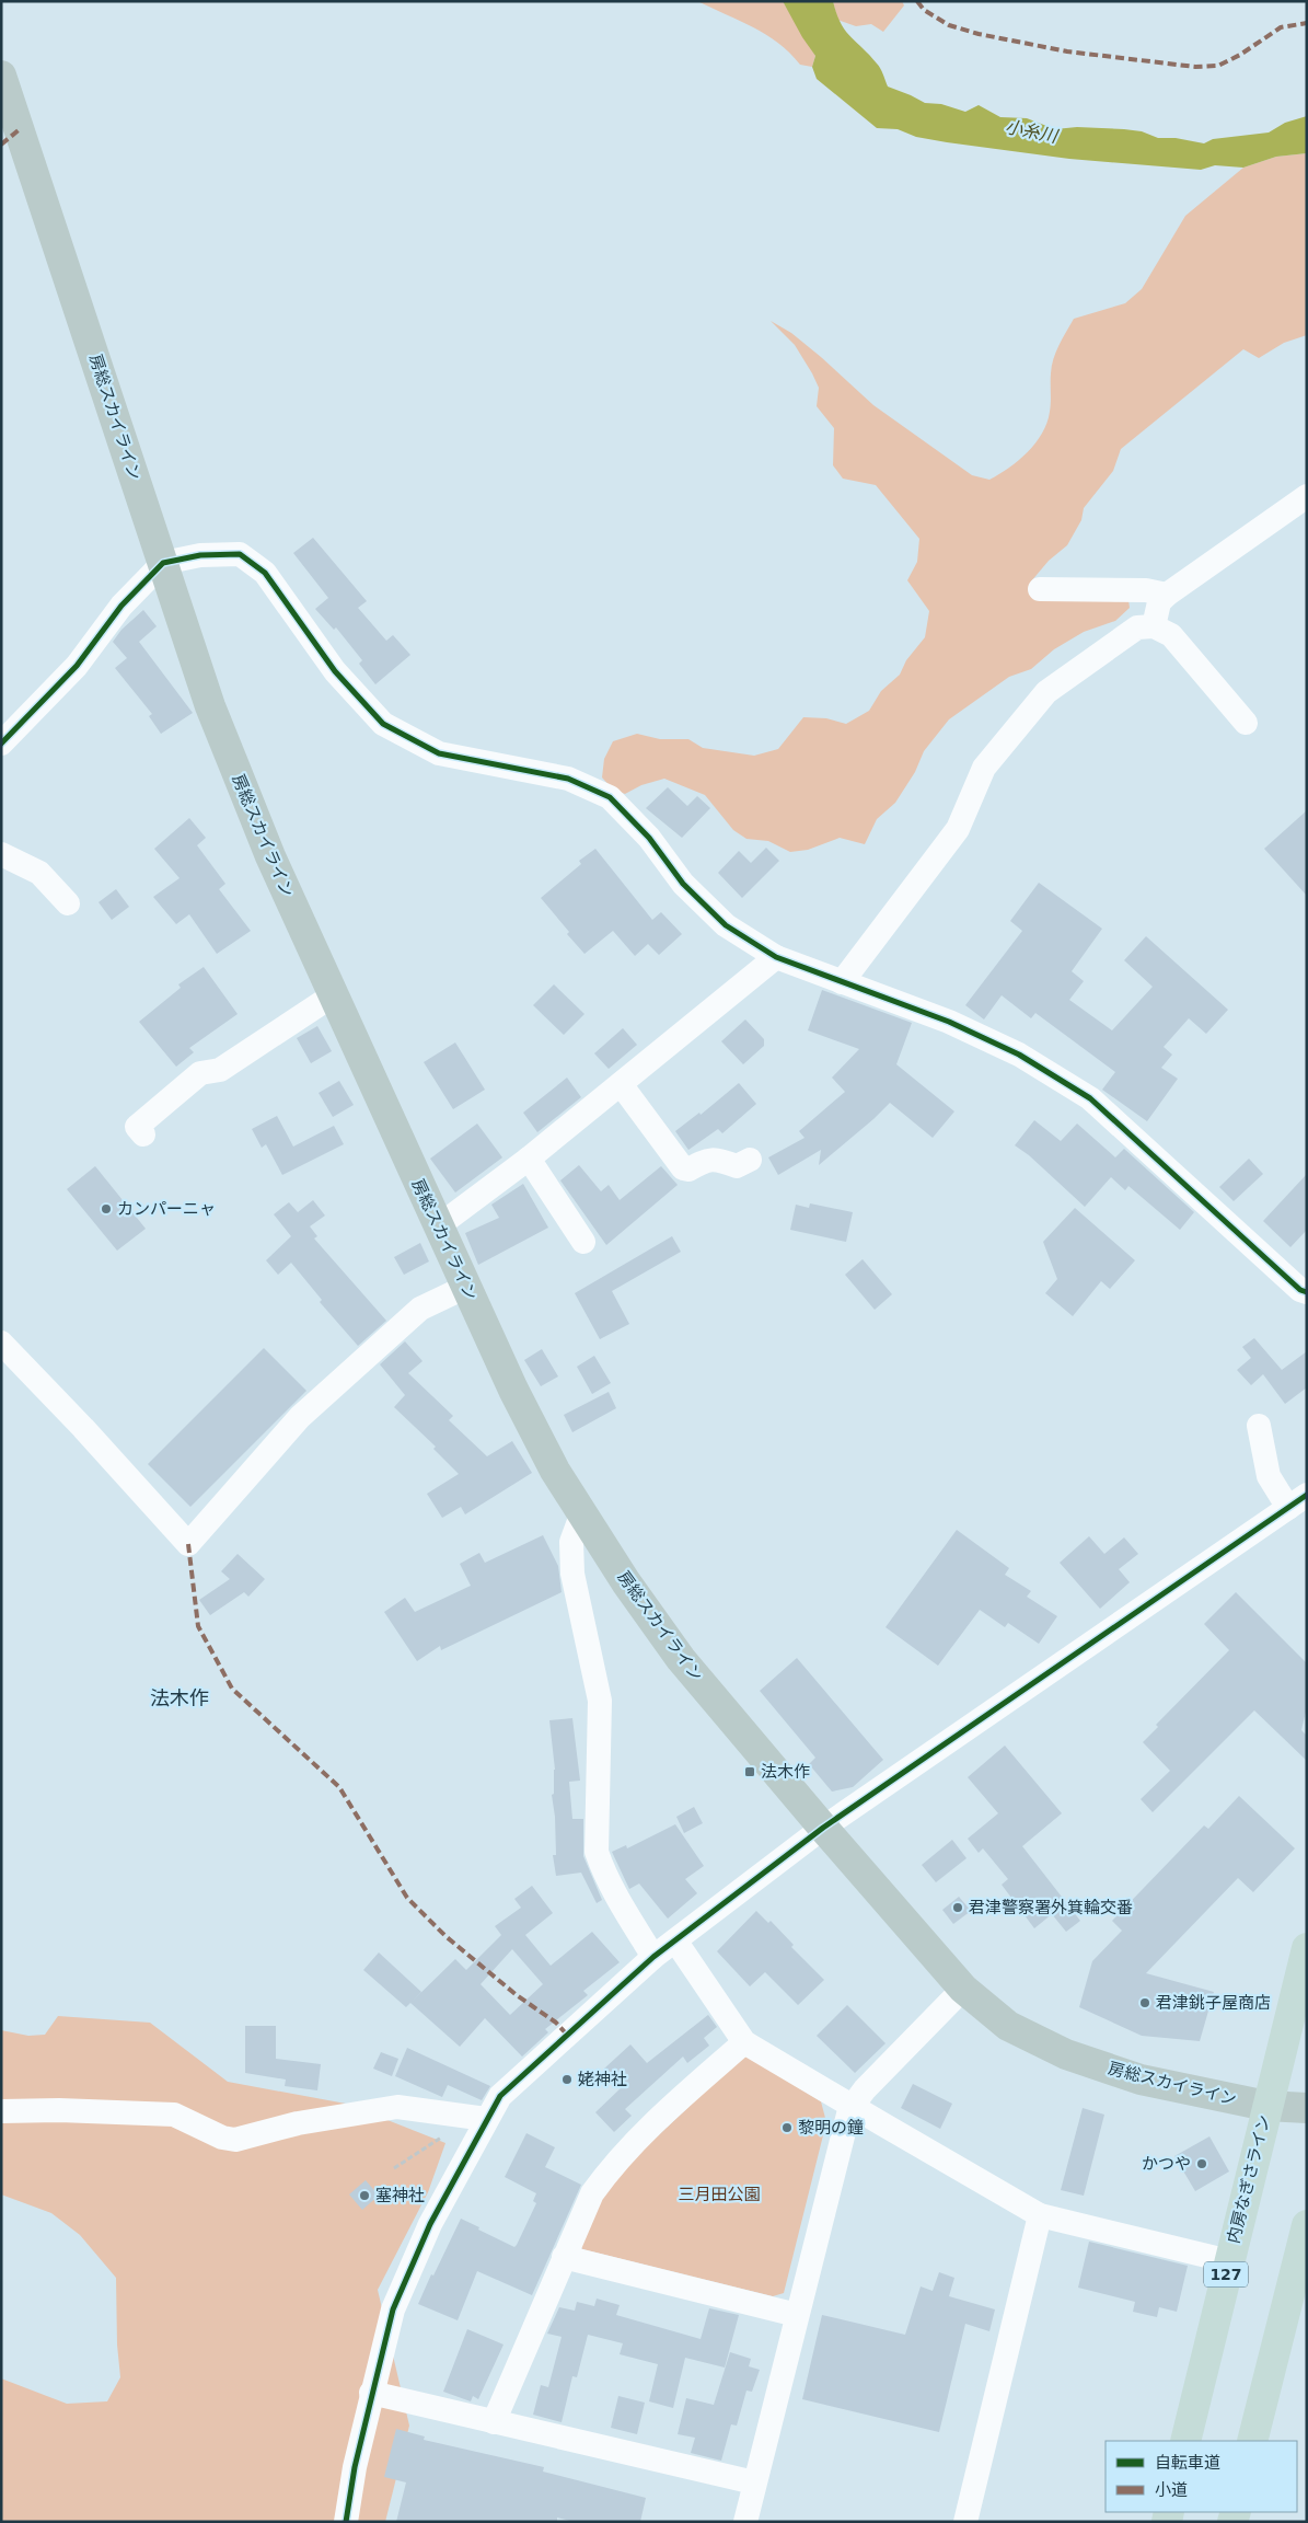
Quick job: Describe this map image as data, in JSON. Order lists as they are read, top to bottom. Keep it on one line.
{"streets":{"highway":["内房なぎさライン","127"],"main road":["房総スカイライン"]},"crossings":[["房総スカイライン","内房なぎさライン"]],"districts":["法木作"],"water":["小糸川"],"parks":["三月田公園"],"places":{"other":["カンパーニャ","君津警察署外箕輪交番","君津銚子屋商店","姥神社","黎明の鐘","かつや","塞神社"],"transit":["法木作"]},"legend":["自転車道","小道"]}
